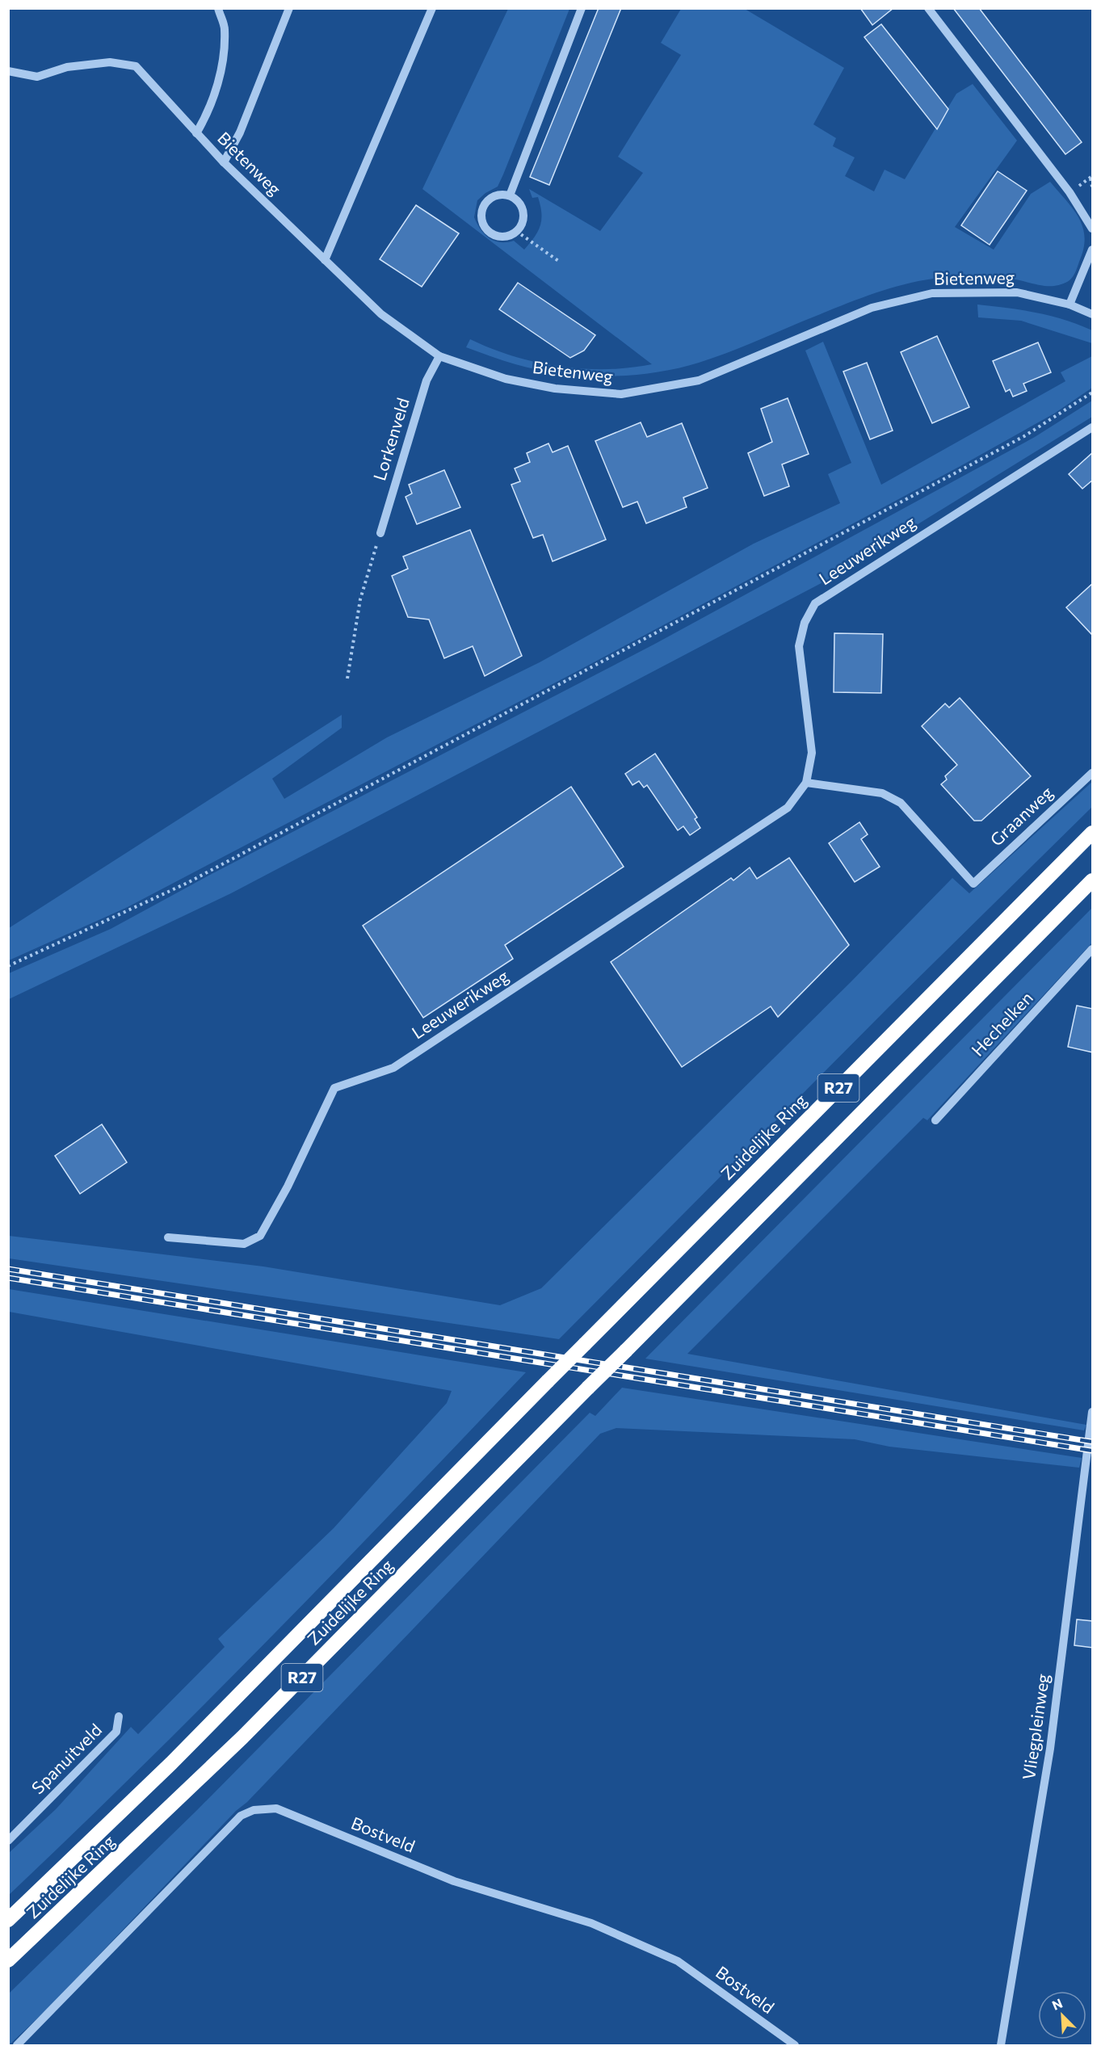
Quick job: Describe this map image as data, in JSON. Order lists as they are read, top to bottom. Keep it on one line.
{"streets":{"highway":["R27","Zuidelijke Ring"],"street":["Bietenweg","Lorkenveld","Leeuwerikweg","Graanweg","Hechelken","Vliegpleinweg","Spanuitveld","Bostveld"]},"crossings":[["Bietenweg","Lorkenveld"],["Leeuwerikweg","Graanweg"]],"north":"top left"}
